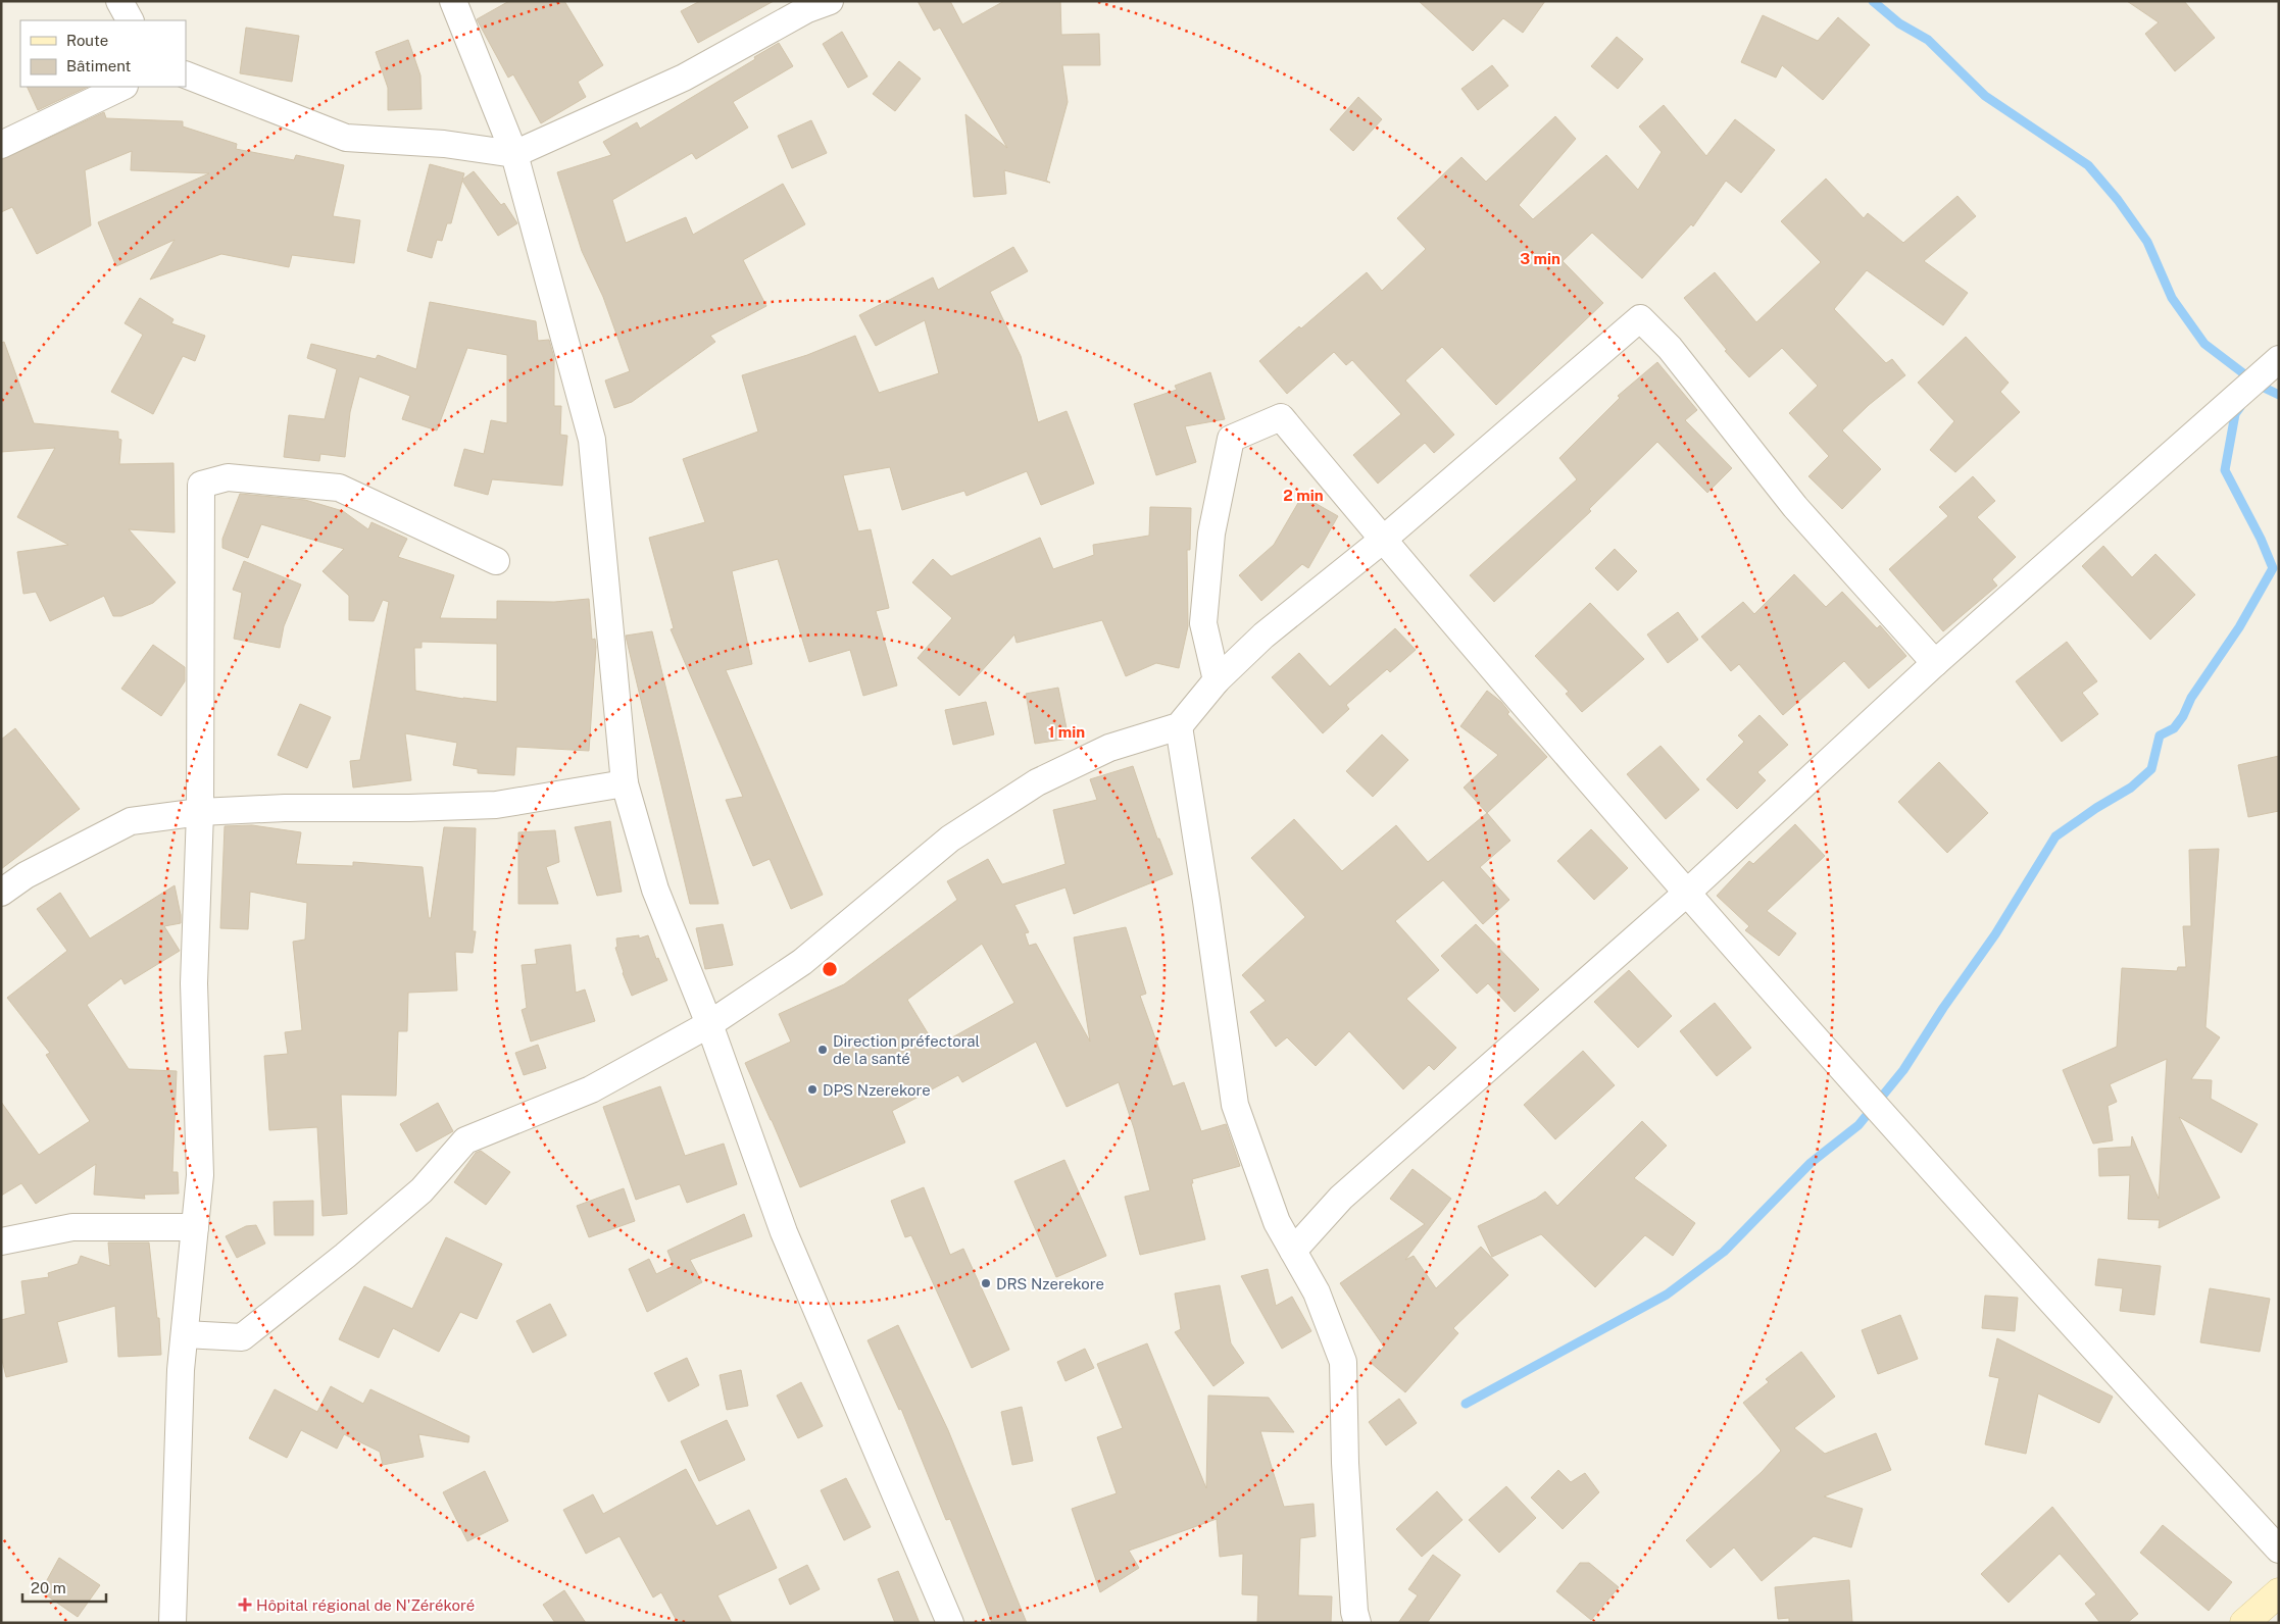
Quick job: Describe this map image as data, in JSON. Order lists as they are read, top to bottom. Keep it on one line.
{"places":{"other":["Direction préfectoral de la santé","DPS Nzerekore","DRS Nzerekore"],"health":["Hôpital régional de N'Zérékoré"]},"legend":["Route","Bâtiment"],"scale_bar":"20 m","rings":["3 min","2 min","1 min"]}
